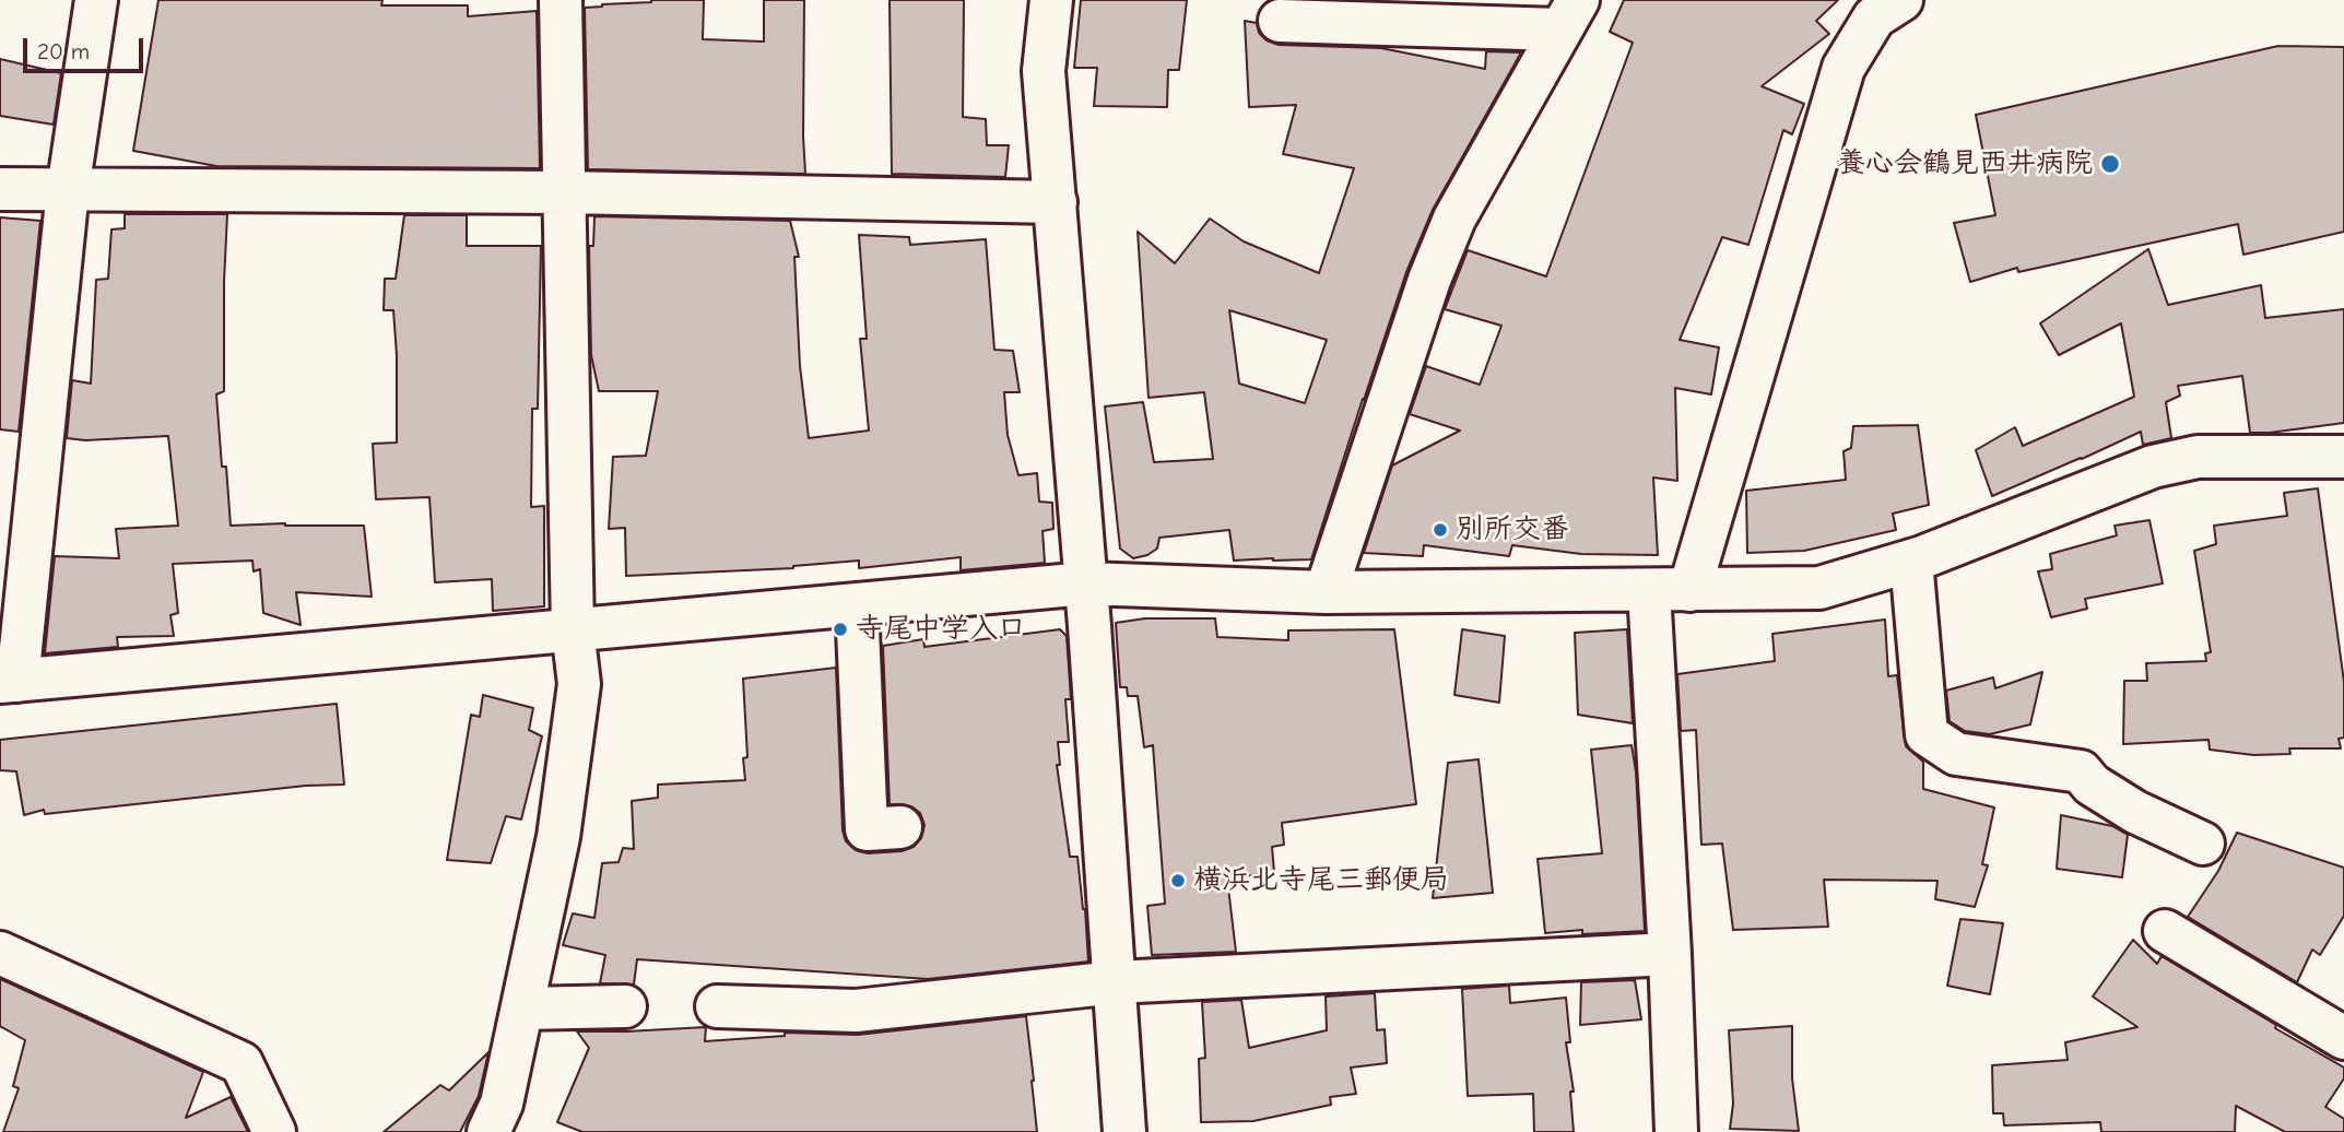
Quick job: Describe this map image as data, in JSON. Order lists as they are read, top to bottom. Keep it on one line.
{"places":["養心会鶴見西井病院","別所交番","寺尾中学入口","横浜北寺尾三郵便局"],"scale_bar":"20 m"}
